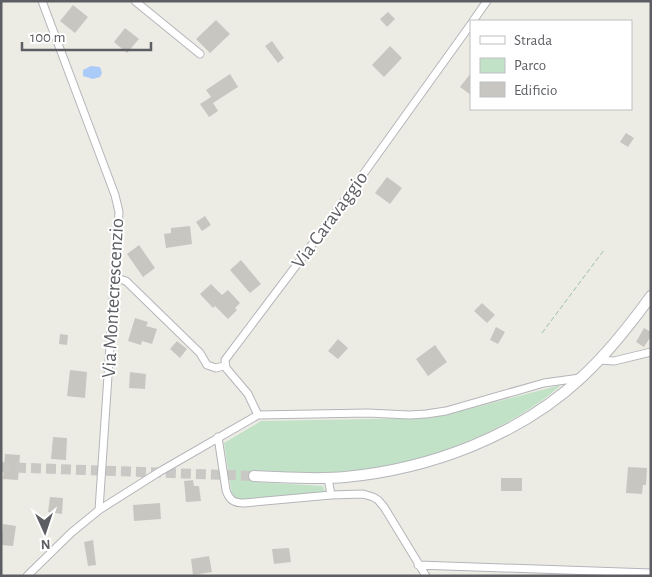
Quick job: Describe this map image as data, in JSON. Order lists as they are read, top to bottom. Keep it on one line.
{"streets":{"street":["Via Caravaggio","Via Montecrescenzio"]},"legend":["Strada","Parco","Edificio"],"scale_bar":"100 m","north":"bottom"}
